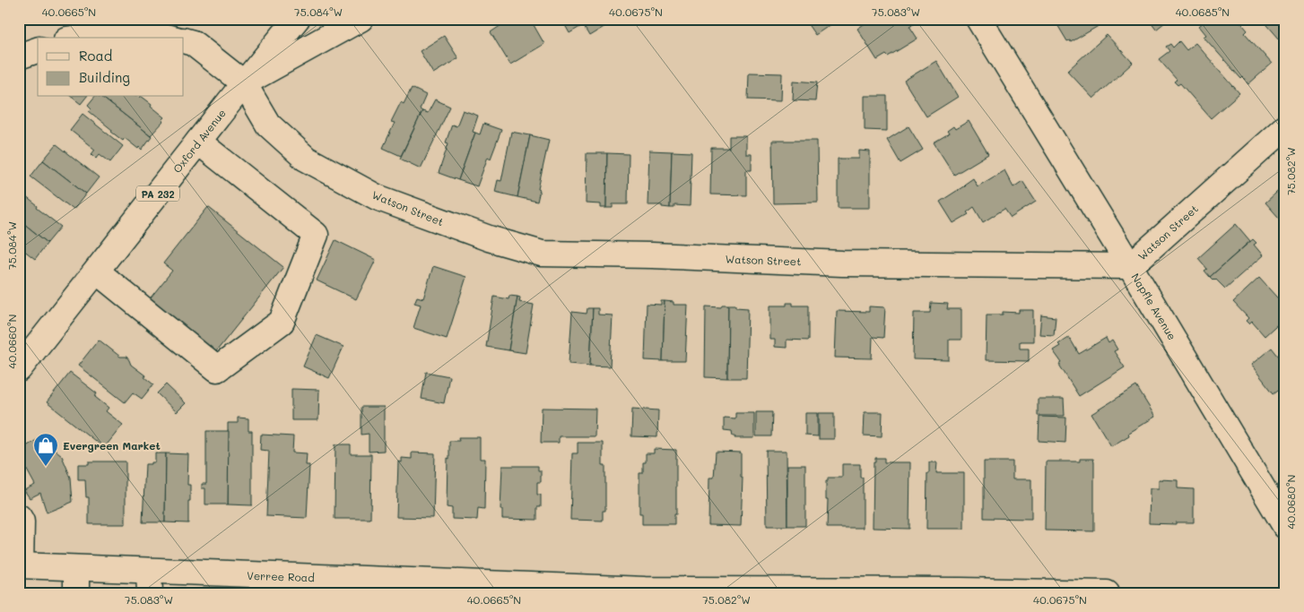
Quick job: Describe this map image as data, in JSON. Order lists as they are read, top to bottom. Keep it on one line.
{"streets":{"street":["Oxford Avenue","PA 232","Watson Street","Napfle Avenue","Verree Road"]},"crossings":[["Oxford Avenue","Watson Street"],["Watson Street","Napfle Avenue"]],"places":{"shop":["Evergreen Market"]},"legend":["Road","Building"],"coordinates":["40.0665°N","75.084°W","40.0675°N","75.083°W","40.0685°N","75.082°W","40.0660°N","40.0680°N"]}
